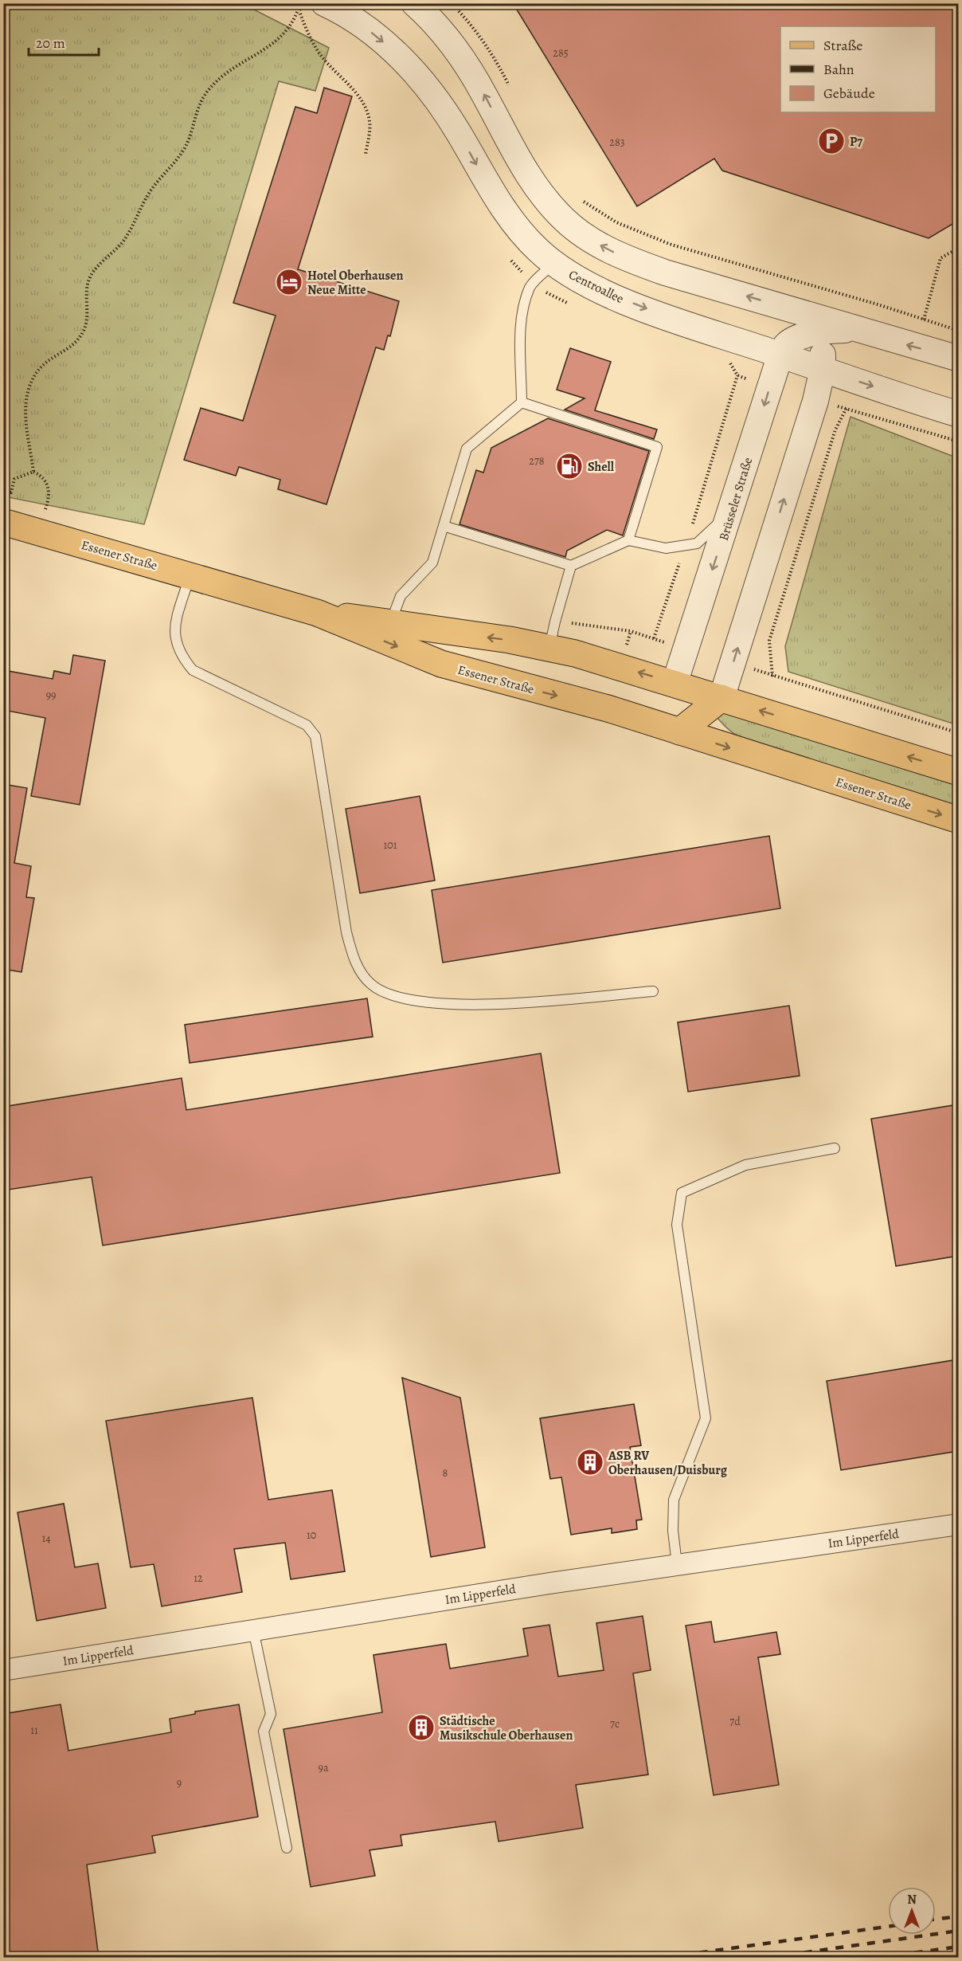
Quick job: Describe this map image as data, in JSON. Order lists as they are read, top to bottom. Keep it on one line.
{"streets":{"main road":["Essener Straße"],"street":["Centroallee","Brüsseler Straße","Im Lipperfeld"]},"crossings":[["Centroallee","Brüsseler Straße"],["Brüsseler Straße","Essener Straße"]],"places":{"parking":["P7"],"hotel":["Hotel Oberhausen Neue Mitte"],"fuel station":["Shell"],"building":["ASB RV Oberhausen/Duisburg","Städtische Musikschule Oberhausen"]},"house_numbers":["285","283","278","99","101","8","10","14","12","7d","7c","11","9a","9"],"legend":["Straße","Bahn","Gebäude"],"scale_bar":"20 m","north":"top"}
